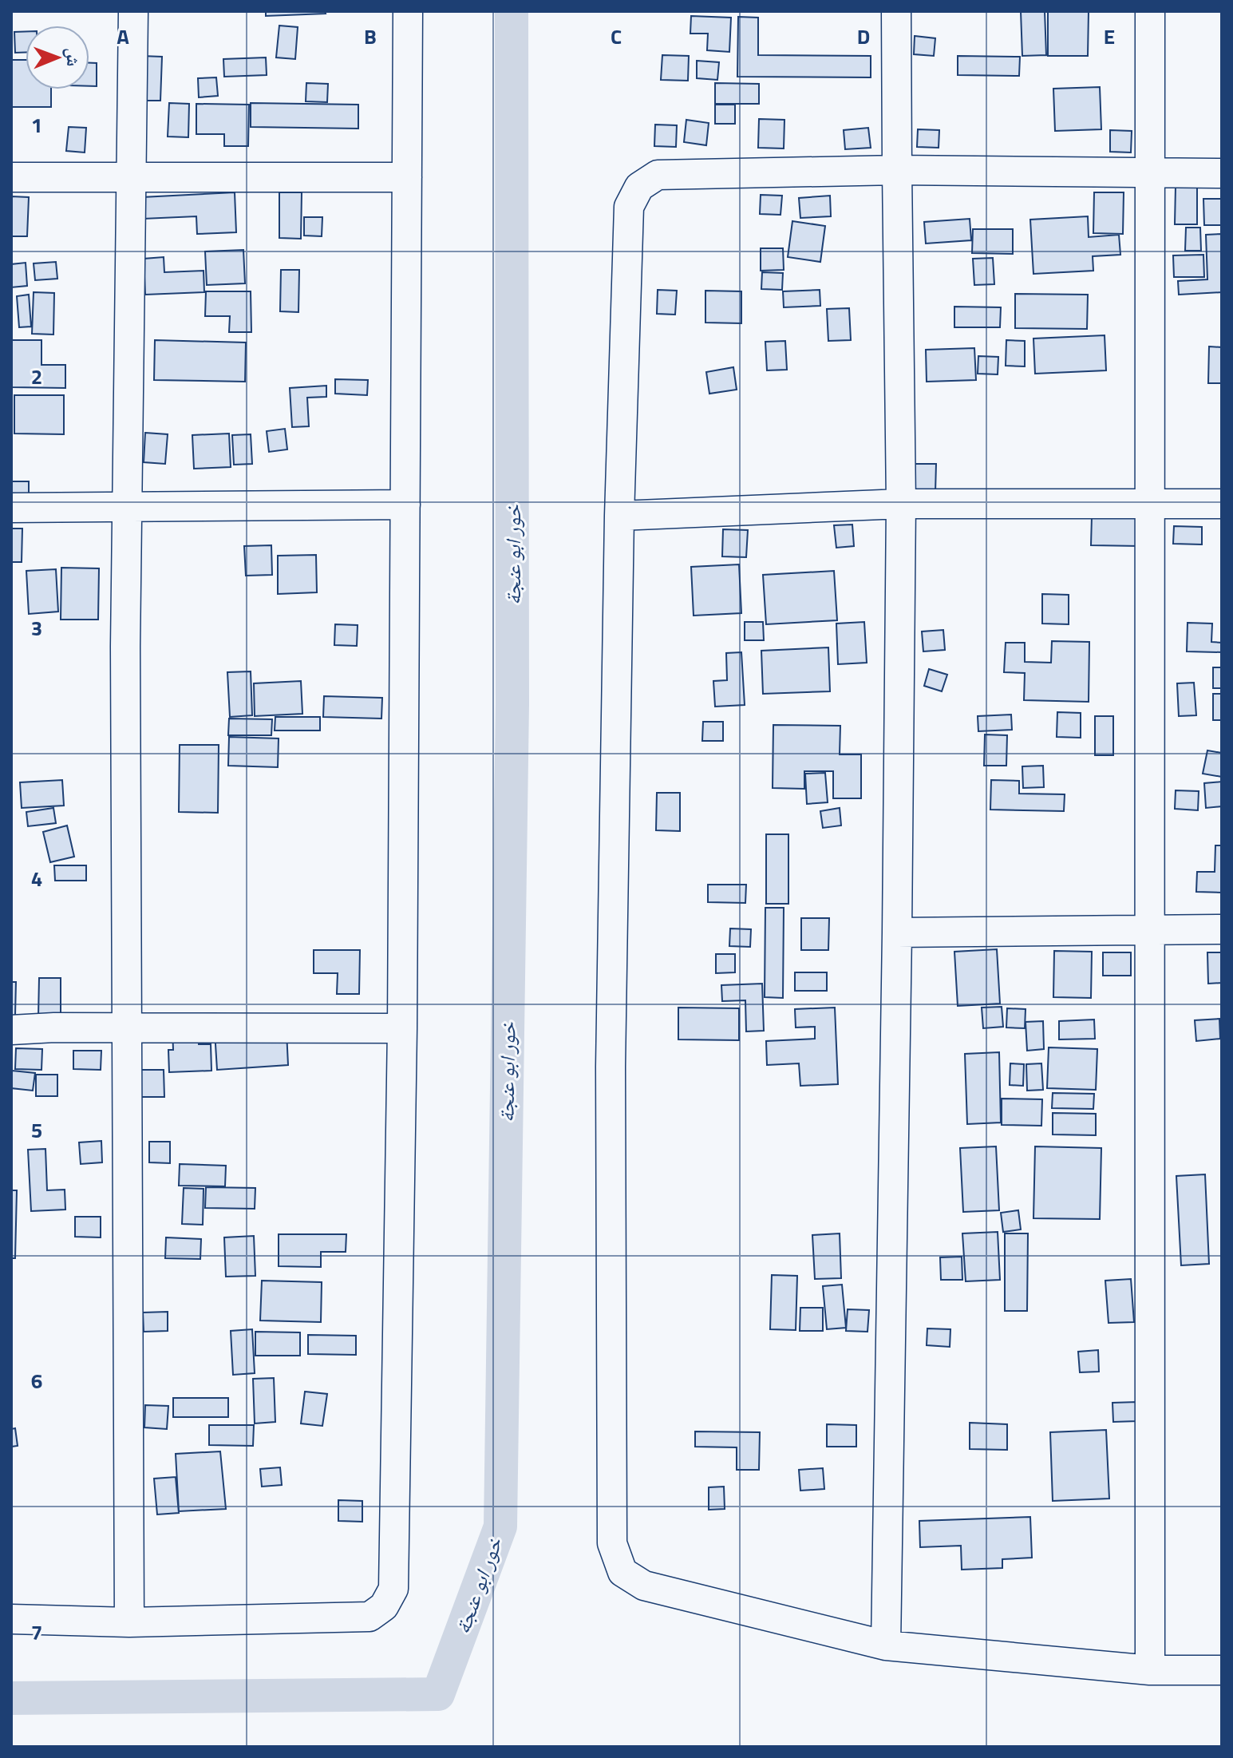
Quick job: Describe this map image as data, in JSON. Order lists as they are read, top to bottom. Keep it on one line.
{"water":["خور ابو عنجة"],"north":"right","grid":{"columns":["A","B","C","D","E"],"rows":["1","2","3","4","5","6","7"]}}
